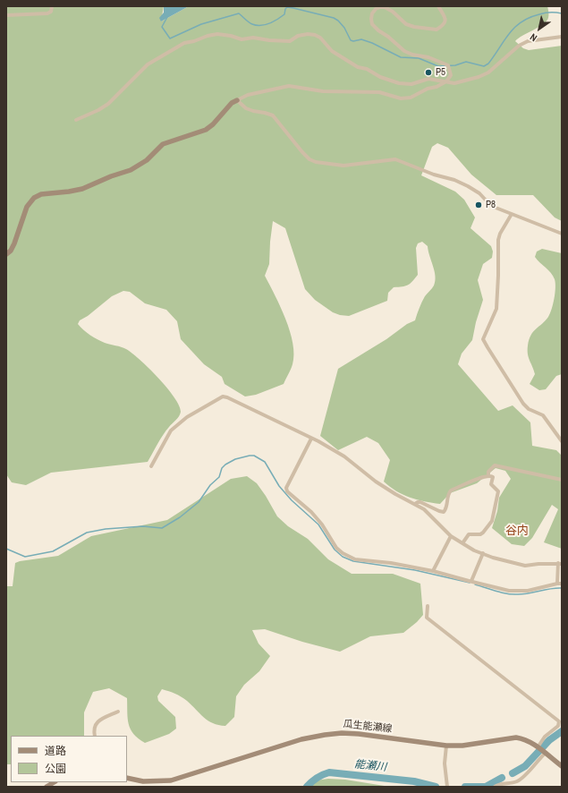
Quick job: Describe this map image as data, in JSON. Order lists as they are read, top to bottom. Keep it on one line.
{"streets":{"main road":["瓜生能瀬線"]},"districts":["谷内"],"water":["能瀬川"],"places":["P5","P8"],"legend":["道路","公園"],"north":"bottom left"}
